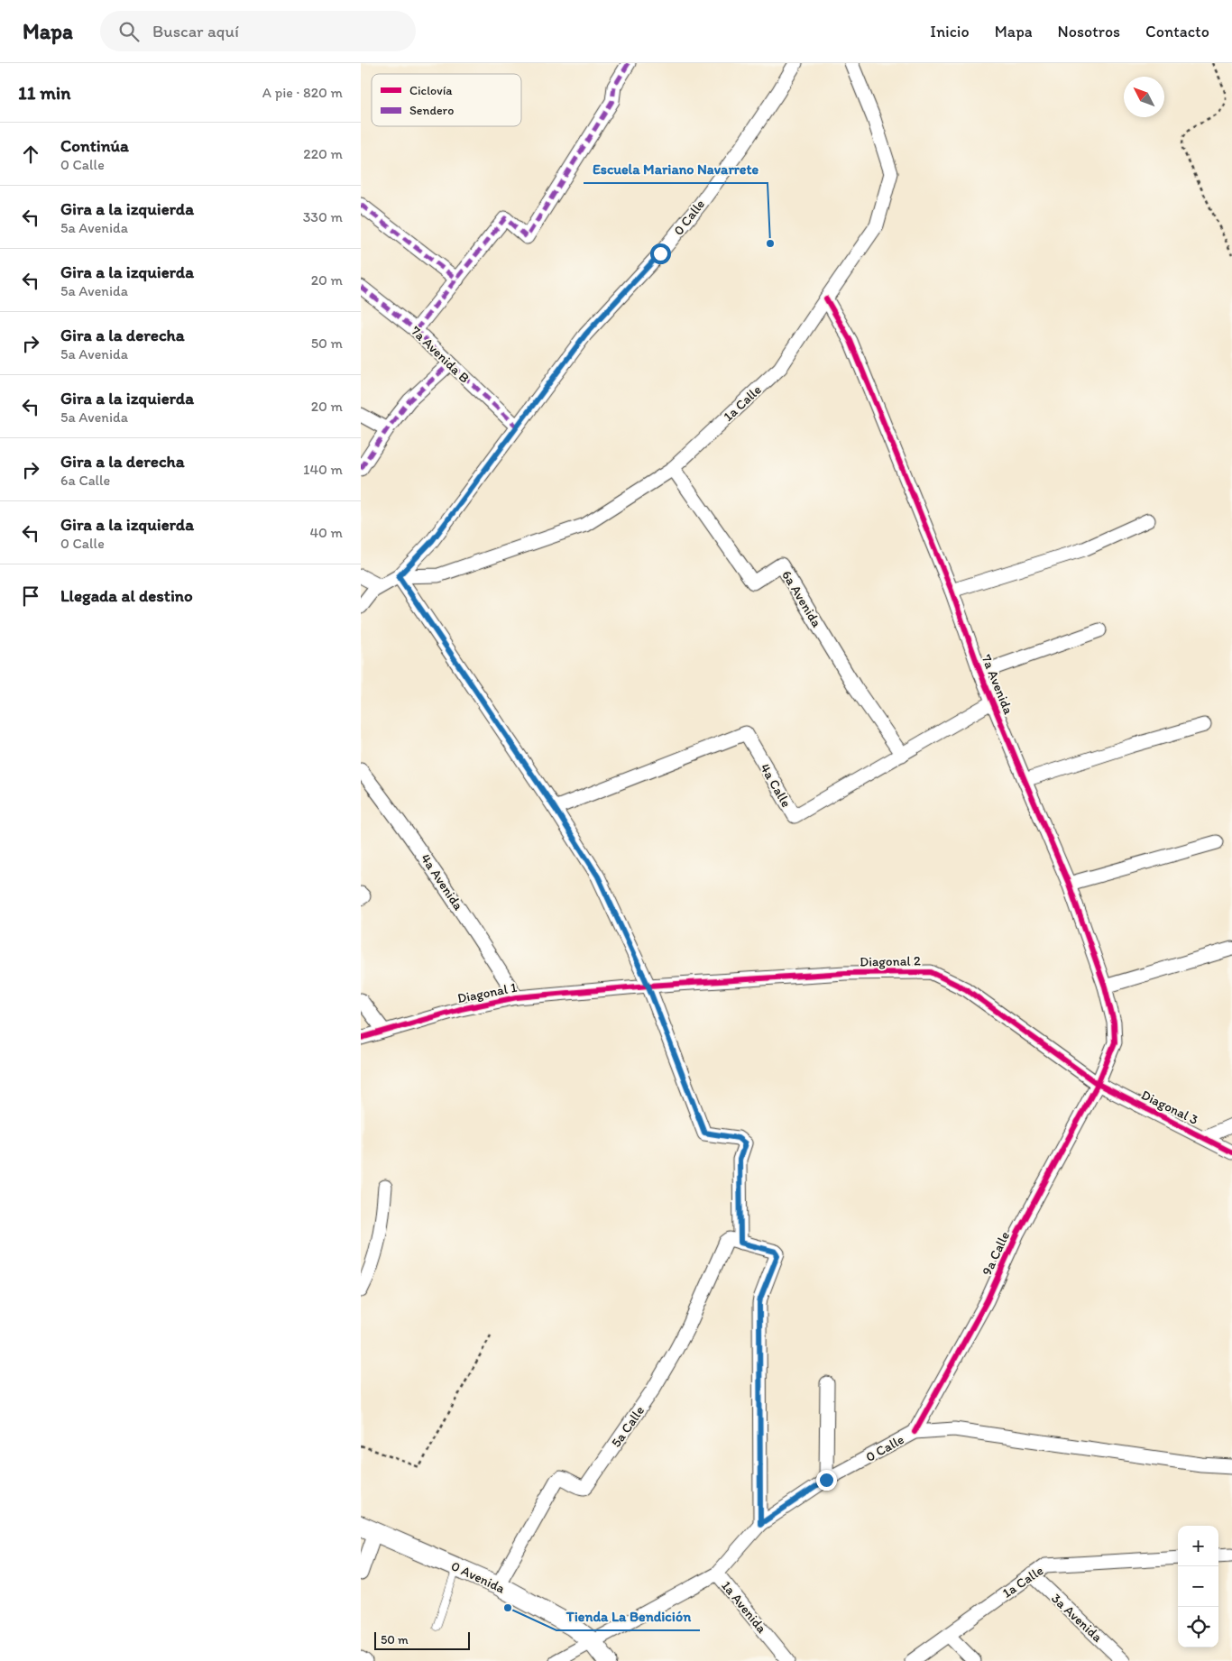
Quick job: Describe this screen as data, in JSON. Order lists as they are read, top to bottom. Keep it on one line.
{"streets":{"street":["0 Calle","7a Avenida B","1a Calle","6a Avenida","7a Avenida","4a Calle","4a Avenida","Diagonal 2","Diagonal 1","Diagonal 3","9a Calle","5a Calle","0 Avenida","1a Avenida","3a Avenida"]},"crossings":[["0 Calle","7a Avenida B"],["0 Calle","1a Calle"],["0 Calle","9a Calle"],["0 Calle","0 Avenida"],["0 Calle","1a Avenida"],["1a Calle","6a Avenida"],["1a Calle","7a Avenida"],["1a Calle","3a Avenida"],["6a Avenida","4a Calle"],["7a Avenida","4a Calle"],["7a Avenida","Diagonal 2"],["7a Avenida","Diagonal 3"],["7a Avenida","9a Calle"],["4a Avenida","Diagonal 1"],["Diagonal 2","Diagonal 1"],["Diagonal 2","Diagonal 3"],["Diagonal 2","9a Calle"],["Diagonal 3","9a Calle"],["5a Calle","0 Avenida"]],"places":["Escuela Mariano Navarrete","Tienda La Bendición"],"legend":["Ciclovía","Sendero"],"scale_bar":"50 m","north":"top left","page":{"header":"Mapa","search":"Buscar aquí","nav":["Inicio","Mapa","Nosotros","Contacto"],"heading":["11 min","A pie · 820 m"],"list":[["Continúa","0 Calle","220 m"],["Gira a la izquierda","5a Avenida","330 m"],["Gira a la izquierda","5a Avenida","20 m"],["Gira a la derecha","5a Avenida","50 m"],["Gira a la izquierda","5a Avenida","20 m"],["Gira a la derecha","6a Calle","140 m"],["Gira a la izquierda","0 Calle","40 m"],"Llegada al destino"],"map_buttons":["+","−"],"scale":"50 m"}}
